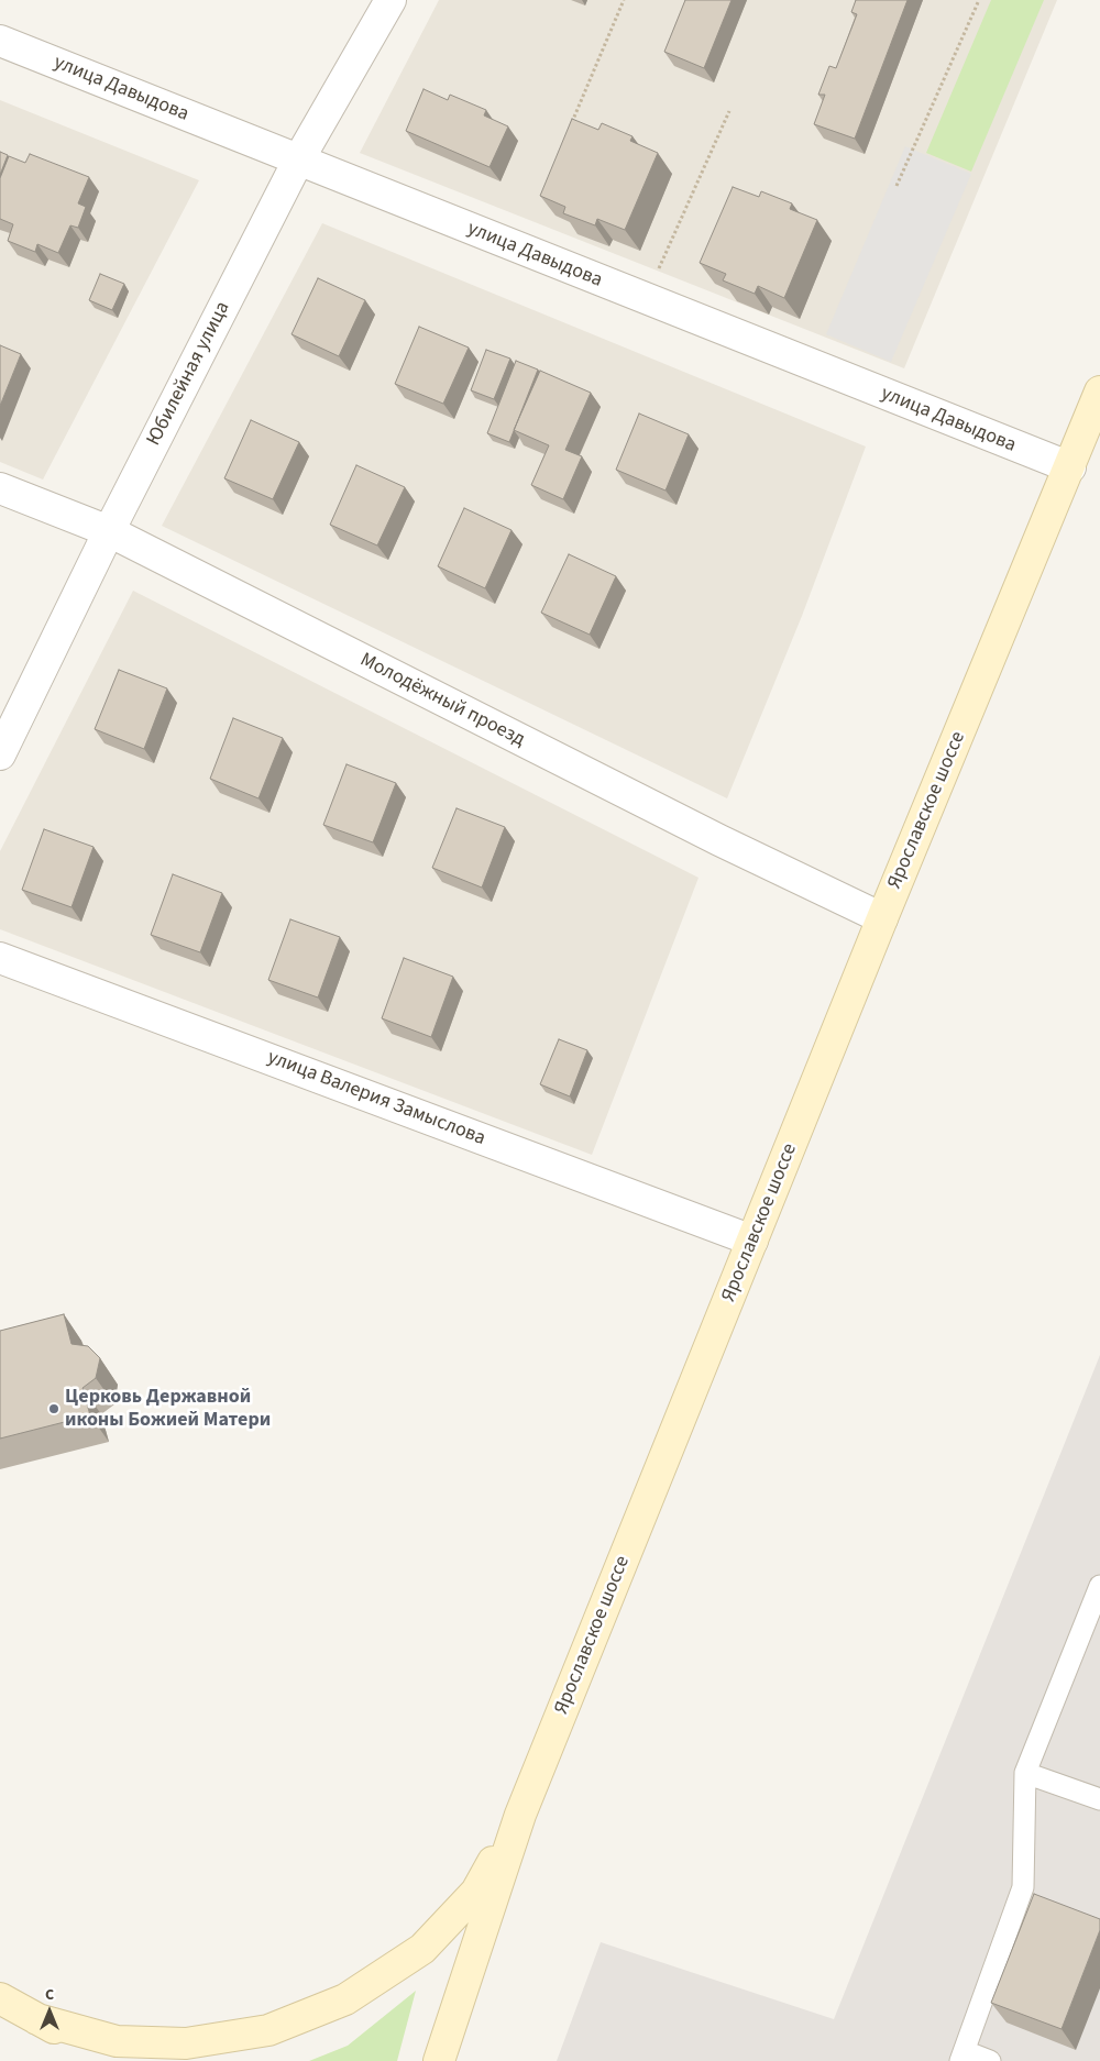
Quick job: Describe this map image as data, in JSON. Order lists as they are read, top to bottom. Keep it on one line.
{"streets":{"main road":["Ярославское шоссе"],"street":["улица Давыдова","Юбилейная улица","Молодёжный проезд","улица Валерия Замыслова"]},"crossings":[["улица Давыдова","Юбилейная улица"],["улица Давыдова","Ярославское шоссе"],["Юбилейная улица","Молодёжный проезд"],["Молодёжный проезд","Ярославское шоссе"],["Ярославское шоссе","улица Валерия Замыслова"]],"places":["Церковь Державной иконы Божией Матери"],"north":"top"}
